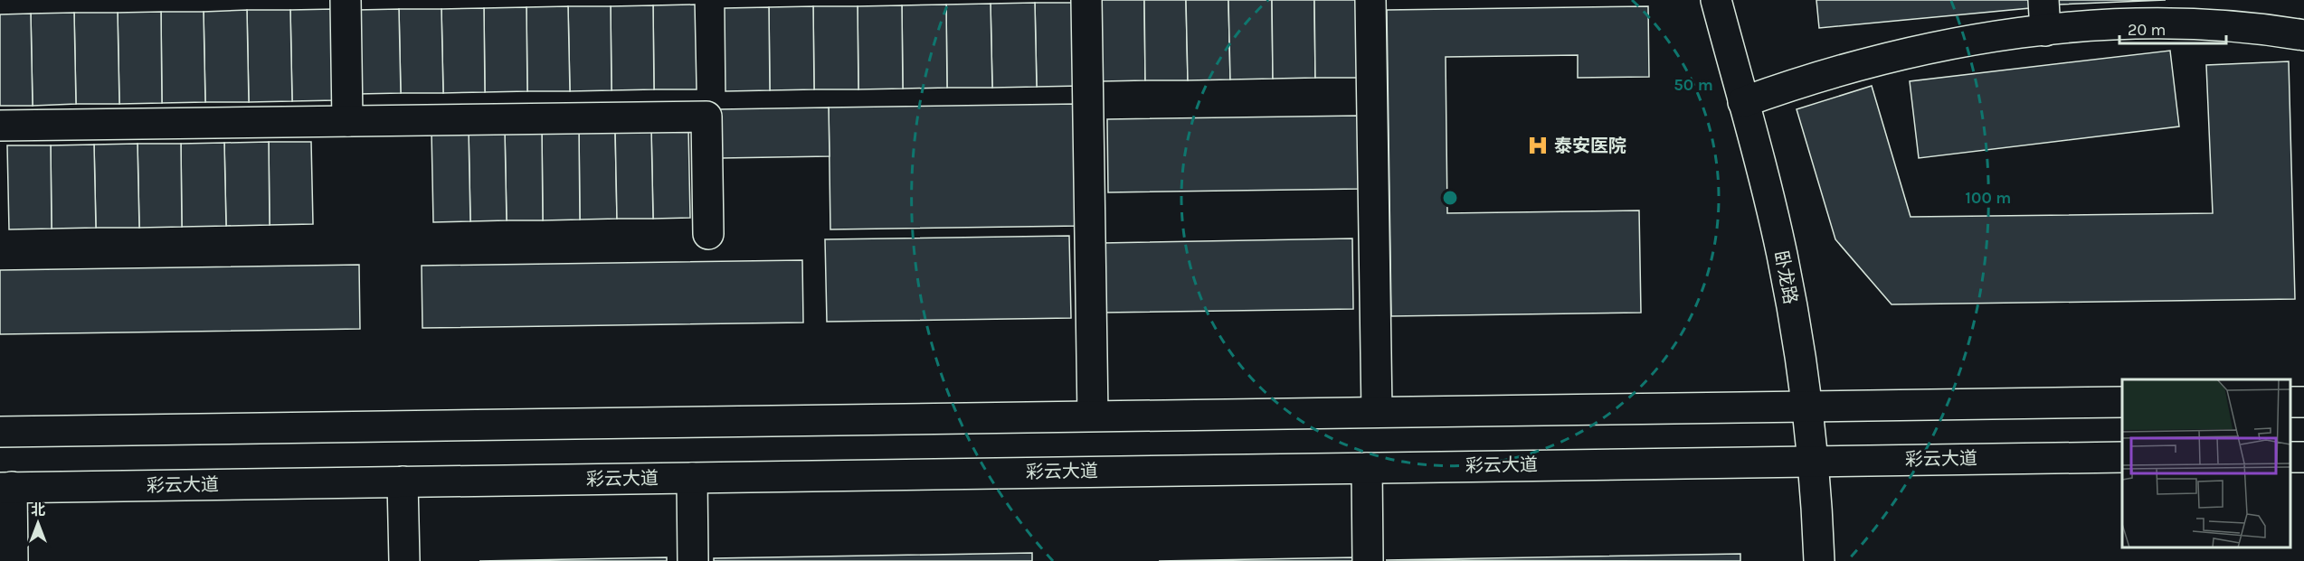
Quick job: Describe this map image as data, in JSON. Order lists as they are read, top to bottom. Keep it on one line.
{"streets":{"main road":["卧龙路","彩云大道"]},"crossings":[["卧龙路","彩云大道"]],"places":{"hospital":["泰安医院"]},"scale_bar":"20 m","north":"top","rings":["50 m","100 m"]}
